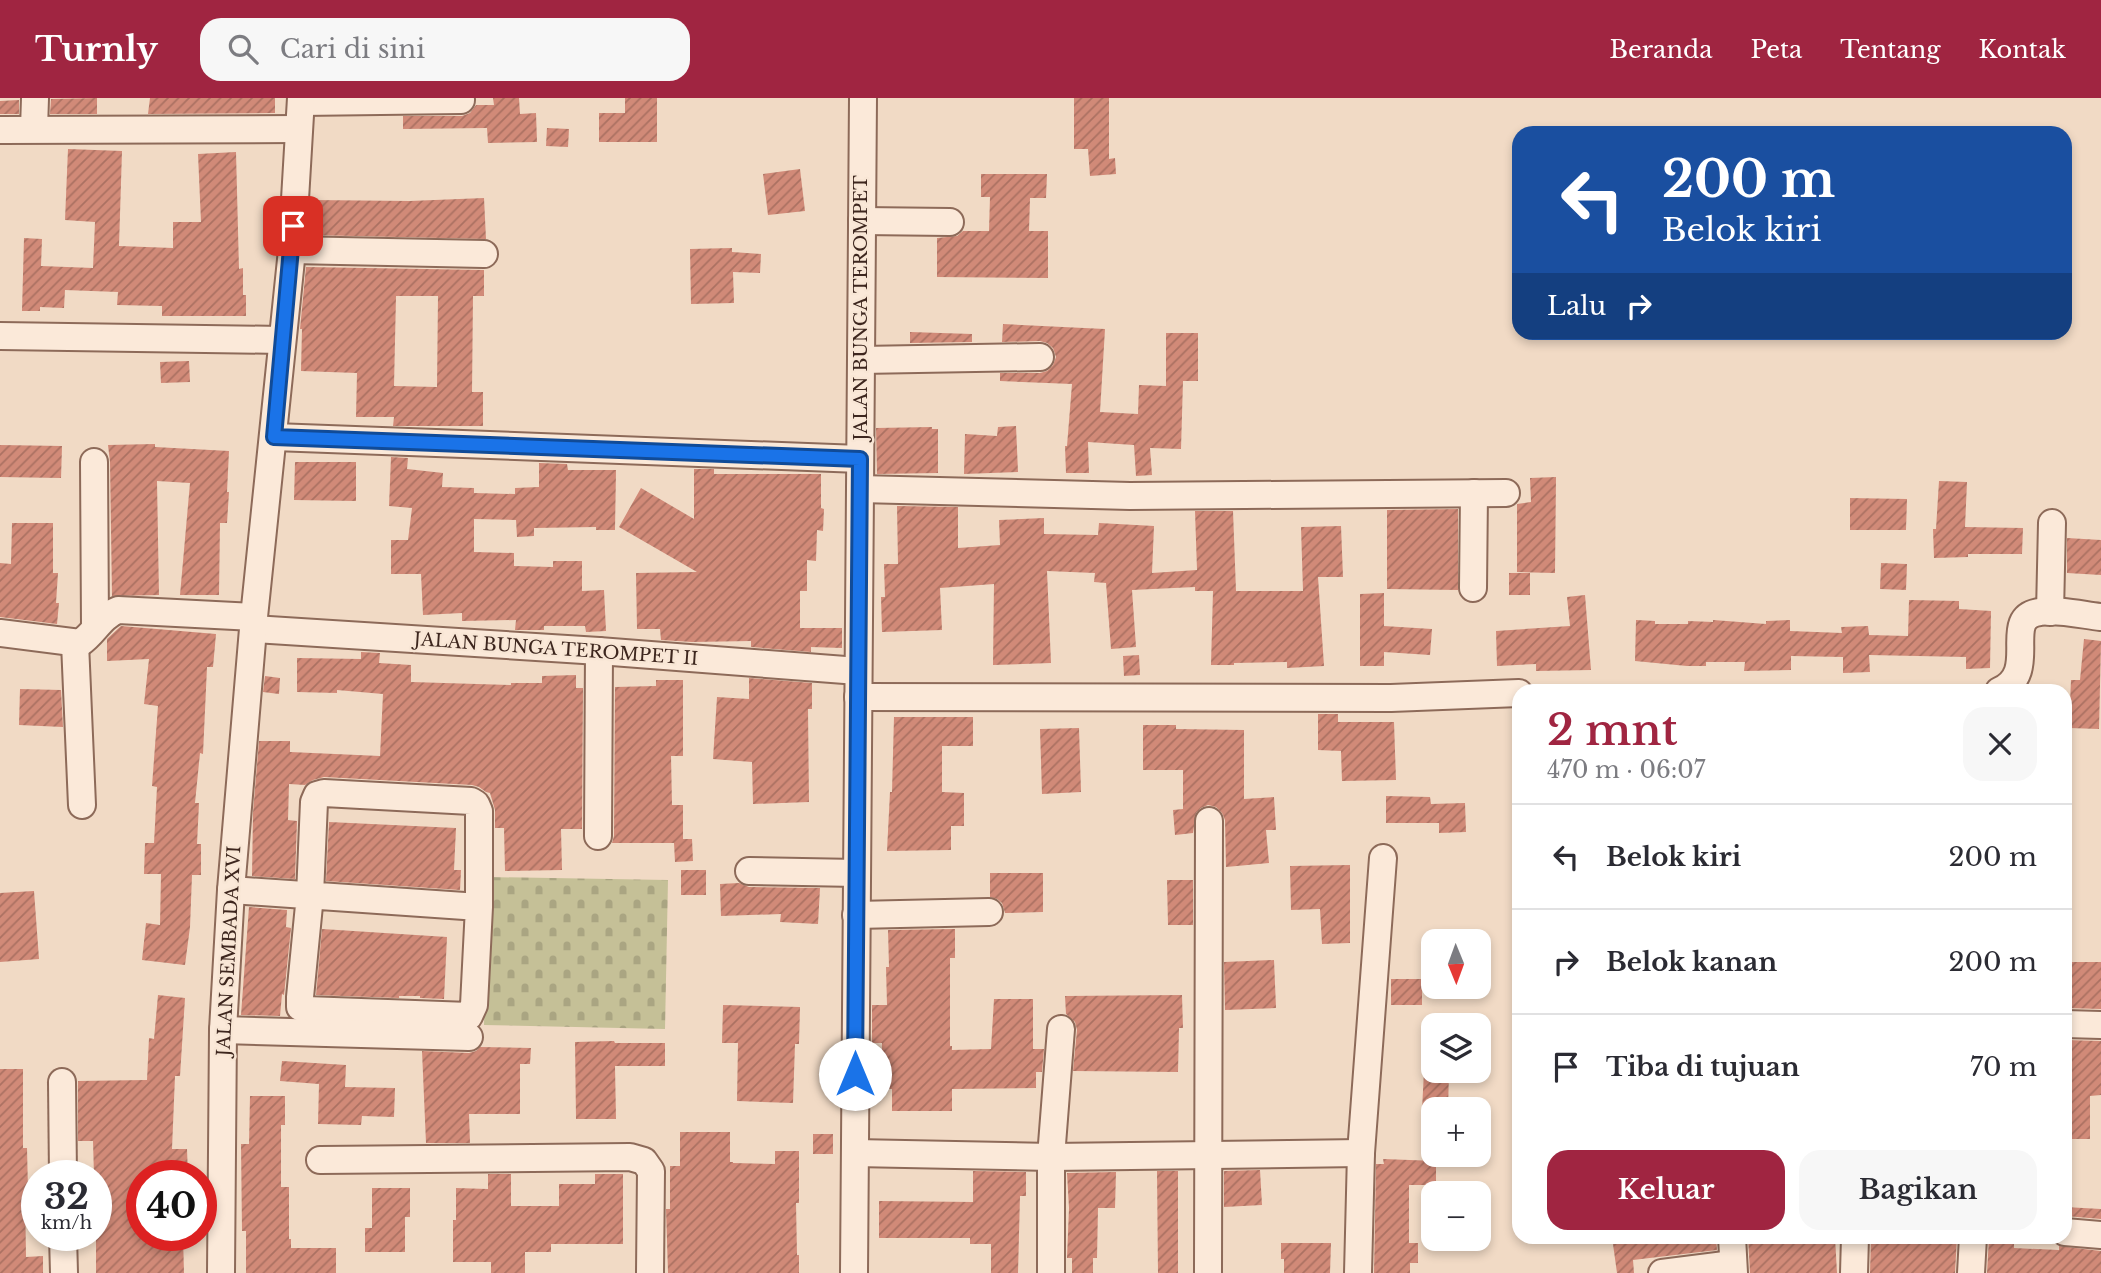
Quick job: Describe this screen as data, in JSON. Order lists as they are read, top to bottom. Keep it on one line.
{"streets":{"street":["JALAN BUNGA TEROMPET","JALAN BUNGA TEROMPET II","JALAN SEMBADA XVI"]},"crossings":[["JALAN BUNGA TEROMPET","JALAN BUNGA TEROMPET II"],["JALAN BUNGA TEROMPET II","JALAN SEMBADA XVI"]],"north":"bottom","page":{"header":"Turnly","search":"Cari di sini","nav":["Beranda","Peta","Tentang","Kontak"],"turn":["200 m","Belok kiri"],"then":"Lalu","heading":["2 mnt","470 m · 06:07"],"list":[{"name":"Belok kiri","value":"200 m"},{"name":"Belok kanan","value":"200 m"},{"name":"Tiba di tujuan","value":"70 m"}],"map_buttons":["+","−"],"buttons":["Keluar","Bagikan"],"speed":"32 km/h","limit":"40"}}
